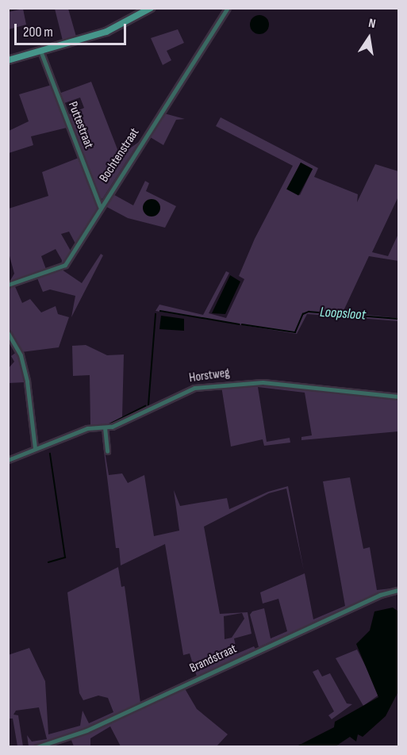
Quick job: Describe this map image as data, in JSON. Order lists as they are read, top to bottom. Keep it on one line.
{"streets":{"street":["Puttestraat","Bochtenstraat","Horstweg","Brandstraat"]},"crossings":[["Puttestraat","Bochtenstraat"]],"water":["Loopsloot"],"scale_bar":"200 m","north":"top"}
